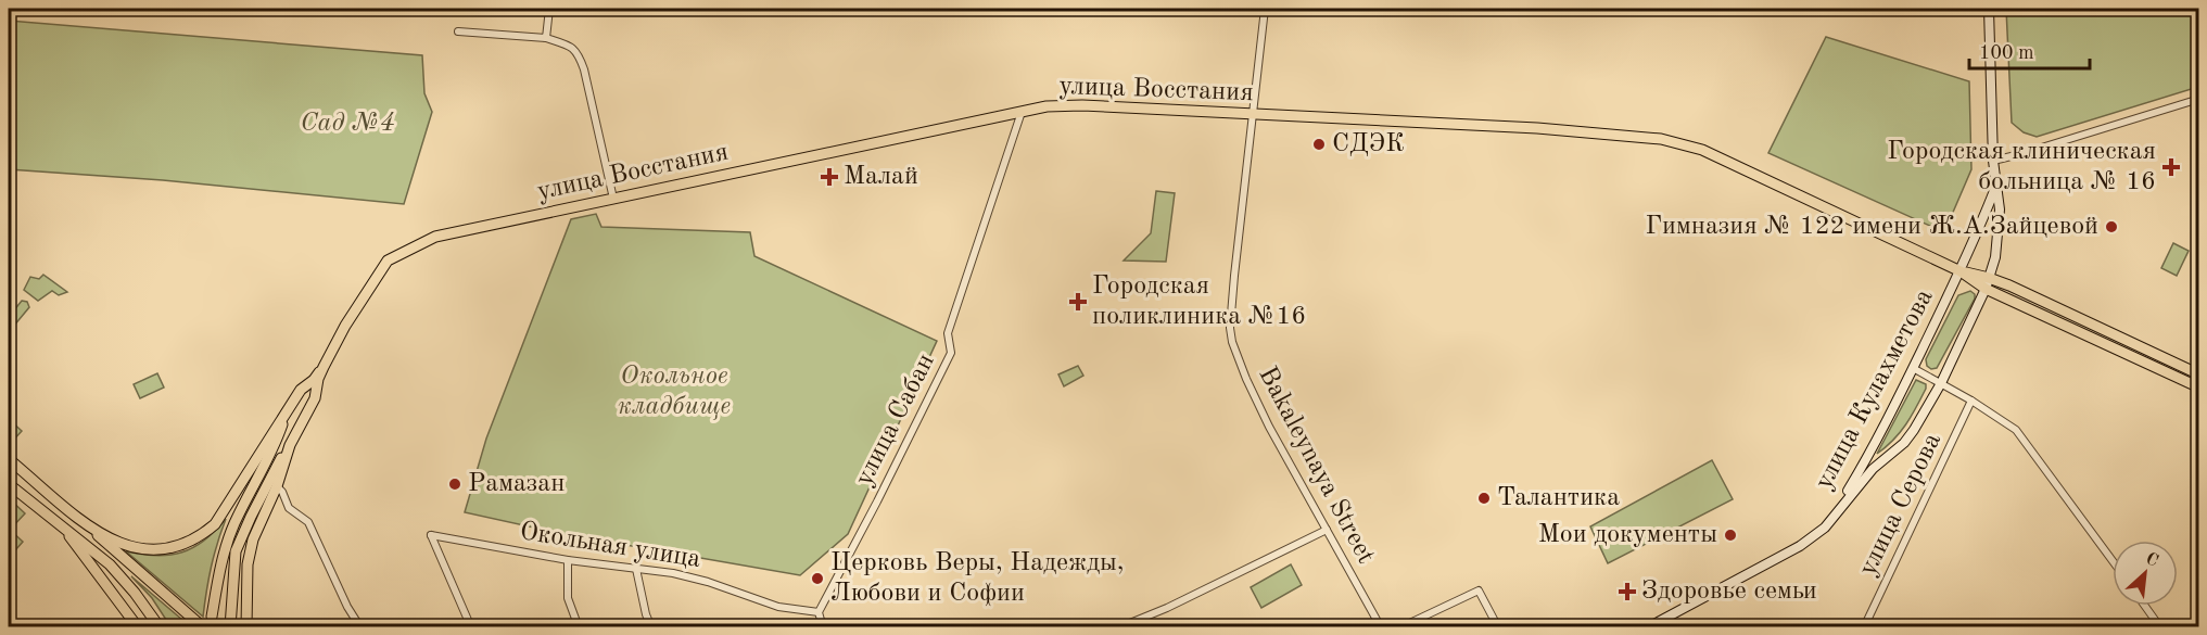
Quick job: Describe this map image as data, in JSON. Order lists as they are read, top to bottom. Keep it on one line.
{"streets":{"main road":["улица Восстания","улица Кулахметова"],"street":["улица Сабан","Bakaleynaya Street","улица Серова","Окольная улица"]},"crossings":[["улица Восстания","улица Кулахметова"],["улица Восстания","улица Сабан"],["улица Восстания","Bakaleynaya Street"],["улица Сабан","Окольная улица"]],"parks":["Сад №4","Окольное кладбище"],"places":{"other":["СДЭК","Гимназия № 122 имени Ж.А.Зайцевой","Рамазан","Талантика","Мои документы","Церковь Веры, Надежды, Любови и Софии"],"health":["Городская клиническая больница № 16","Малай","Городская поликлиника №16","Здоровье семьи"]},"scale_bar":"100 m","north":"top right"}
